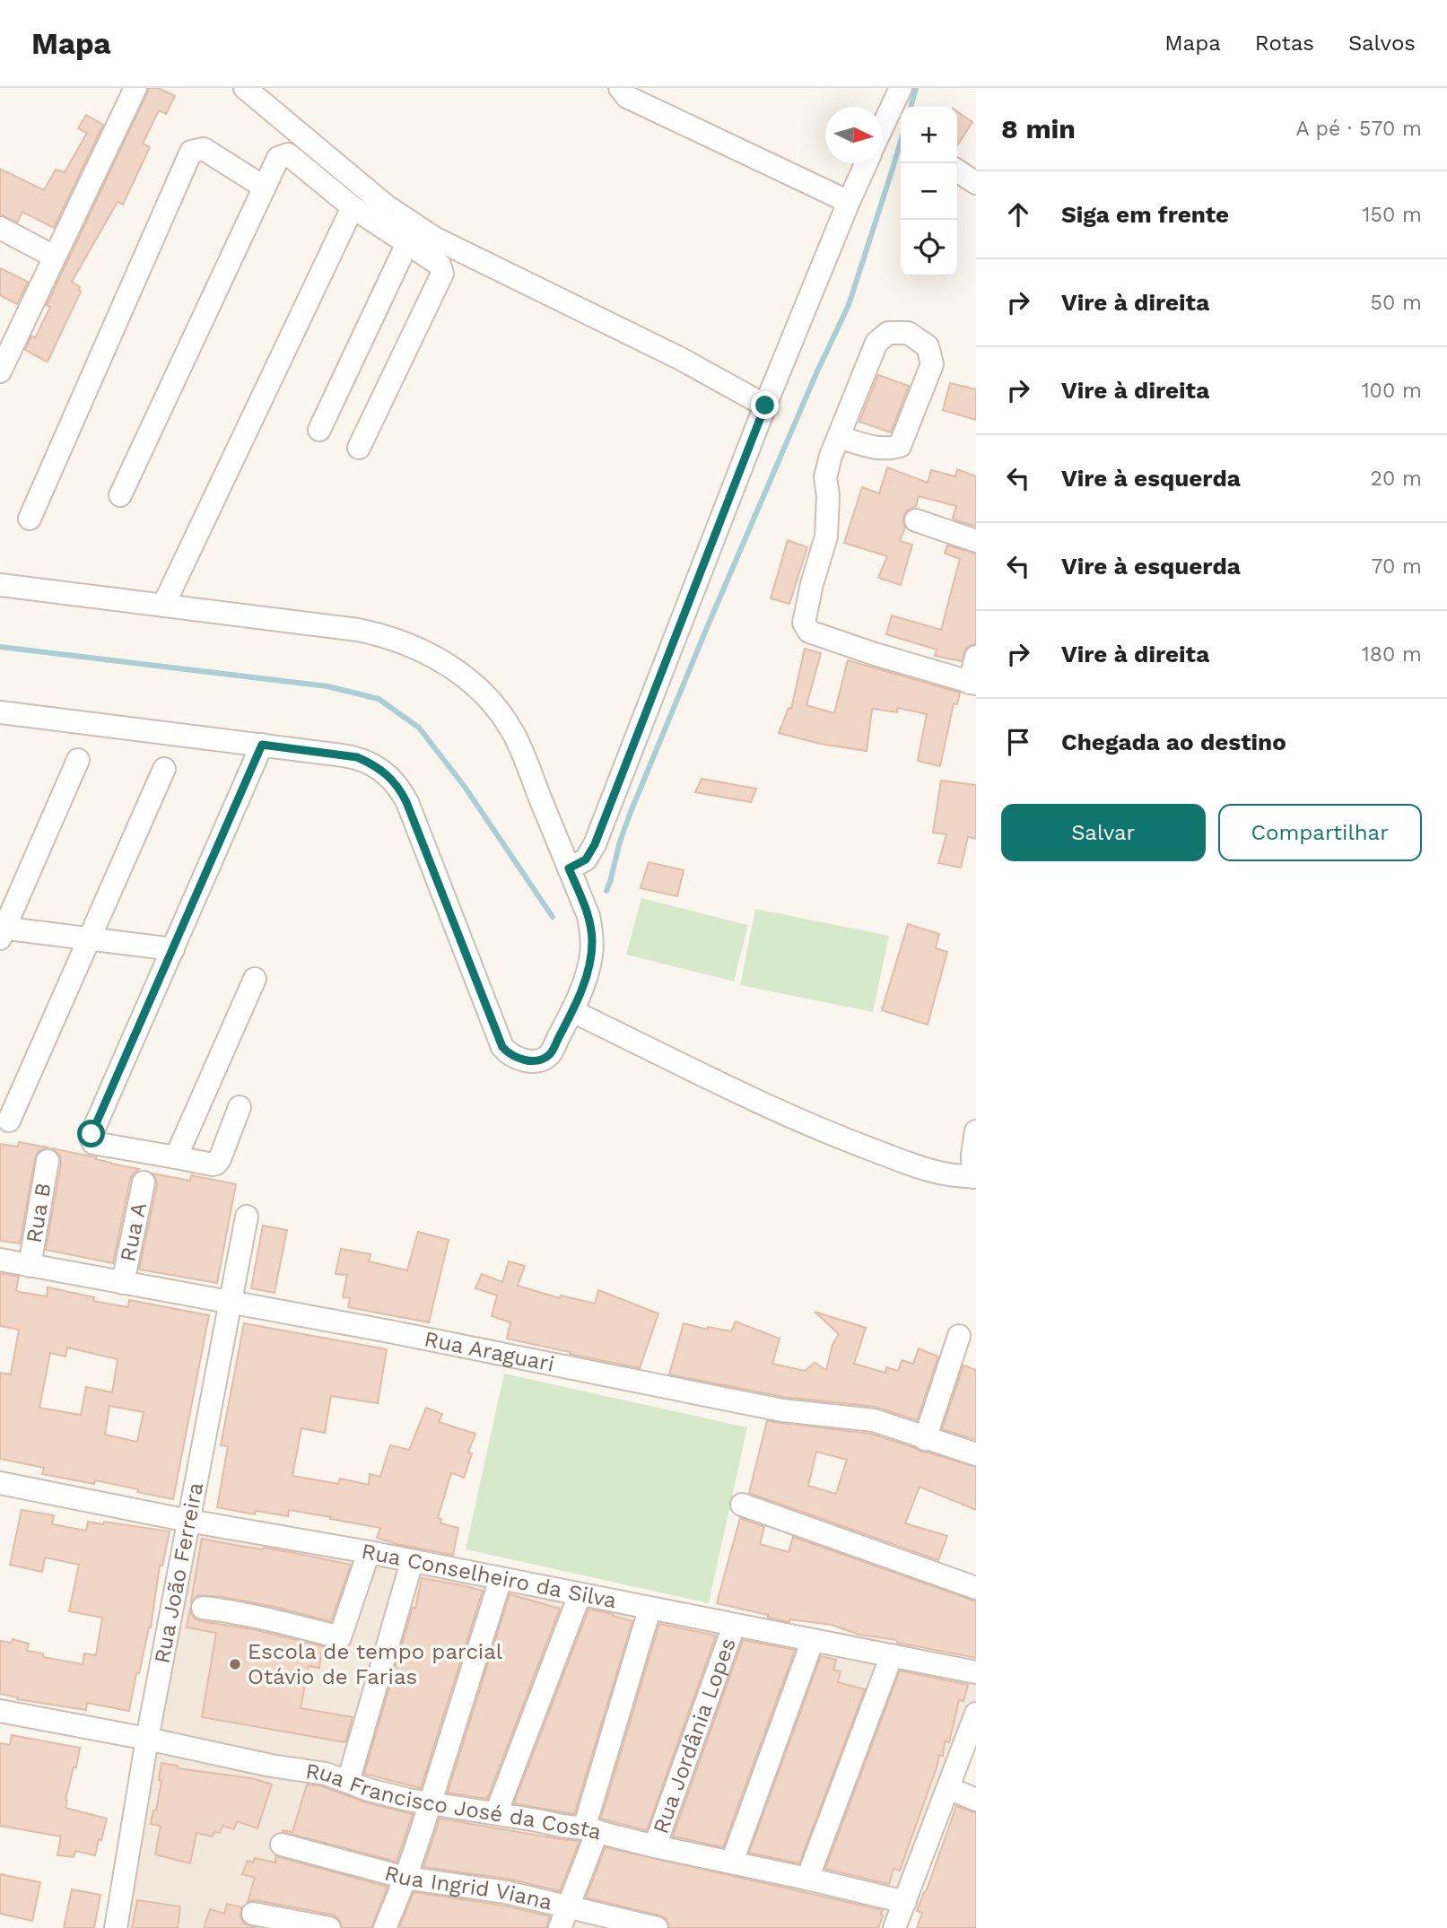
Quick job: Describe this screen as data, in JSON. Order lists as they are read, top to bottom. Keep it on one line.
{"streets":{"street":["Rua B","Rua A","Rua Araguari","Rua João Ferreira","Rua Conselheiro da Silva","Rua Jordânia Lopes","Rua Francisco José da Costa","Rua Ingrid Viana"]},"crossings":[["Rua B","Rua Araguari"],["Rua A","Rua Araguari"],["Rua Araguari","Rua João Ferreira"],["Rua João Ferreira","Rua Conselheiro da Silva"],["Rua João Ferreira","Rua Francisco José da Costa"],["Rua Conselheiro da Silva","Rua Jordânia Lopes"],["Rua Jordânia Lopes","Rua Francisco José da Costa"]],"places":["Escola de tempo parcial Otávio de Farias"],"north":"right","page":{"header":"Mapa","nav":["Mapa","Rotas","Salvos"],"heading":["8 min","A pé · 570 m"],"map_buttons":["+","−"],"list":[["Siga em frente","150 m"],["Vire à direita","50 m"],["Vire à direita","100 m"],["Vire à esquerda","20 m"],["Vire à esquerda","70 m"],["Vire à direita","180 m"],"Chegada ao destino"],"buttons":["Salvar","Compartilhar"]}}
